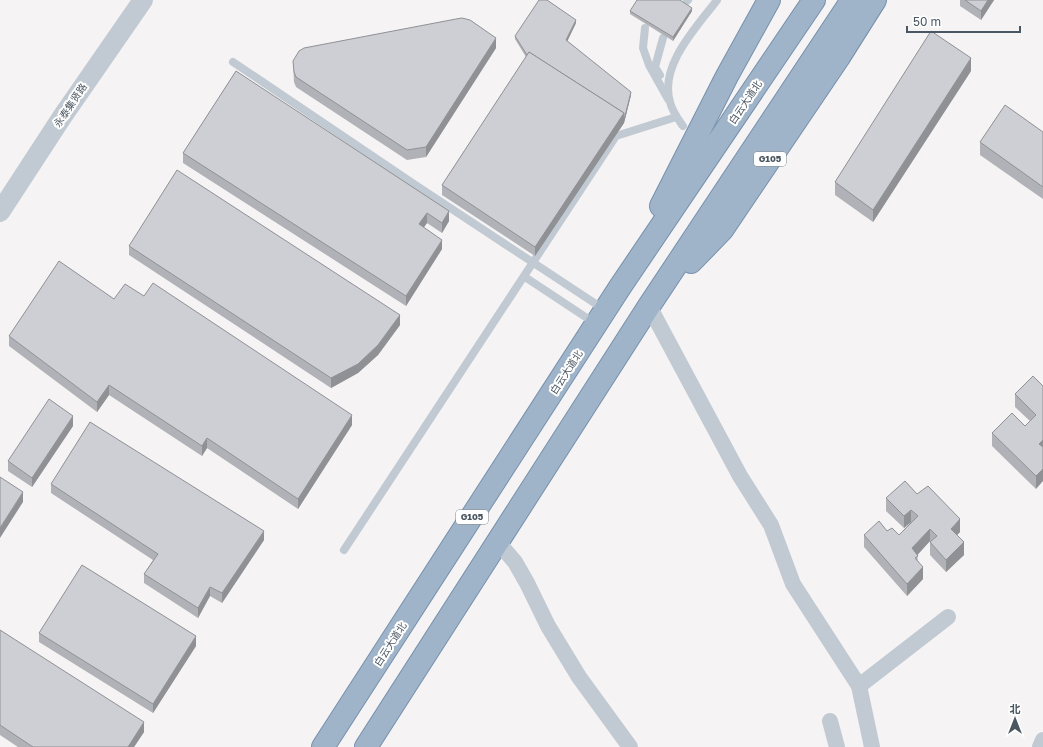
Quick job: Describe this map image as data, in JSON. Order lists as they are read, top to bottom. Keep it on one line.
{"streets":{"highway":["白云大道北","G105"],"street":["永泰集贤路"]},"crossings":[["白云大道北","G105"]],"scale_bar":"50 m","north":"top"}
